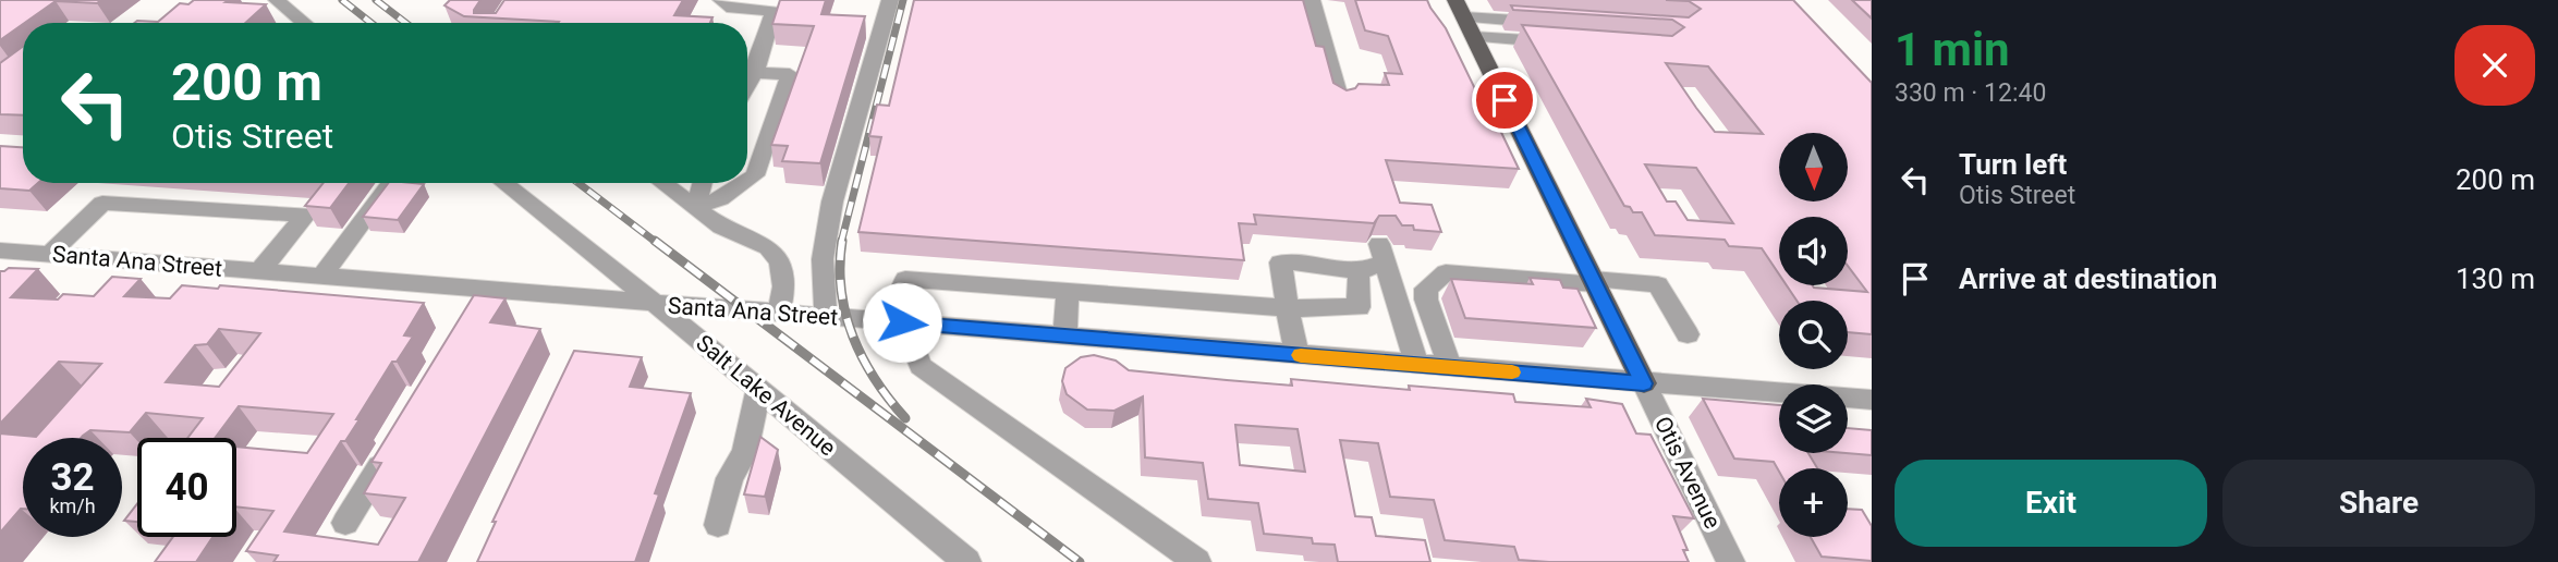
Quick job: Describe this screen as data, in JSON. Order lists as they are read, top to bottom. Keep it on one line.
{"streets":{"street":["Santa Ana Street","Salt Lake Avenue","Otis Avenue"]},"crossings":[["Santa Ana Street","Salt Lake Avenue"],["Santa Ana Street","Otis Avenue"]],"north":"bottom","page":{"heading":["1 min","330 m · 12:40"],"turn":["200 m","Otis Street"],"list":[{"name":"Turn left","note":"Otis Street","value":"200 m"},{"name":"Arrive at destination","value":"130 m"}],"map_buttons":"+","speed":"32 km/h","limit":"40","buttons":["Exit","Share"]}}
